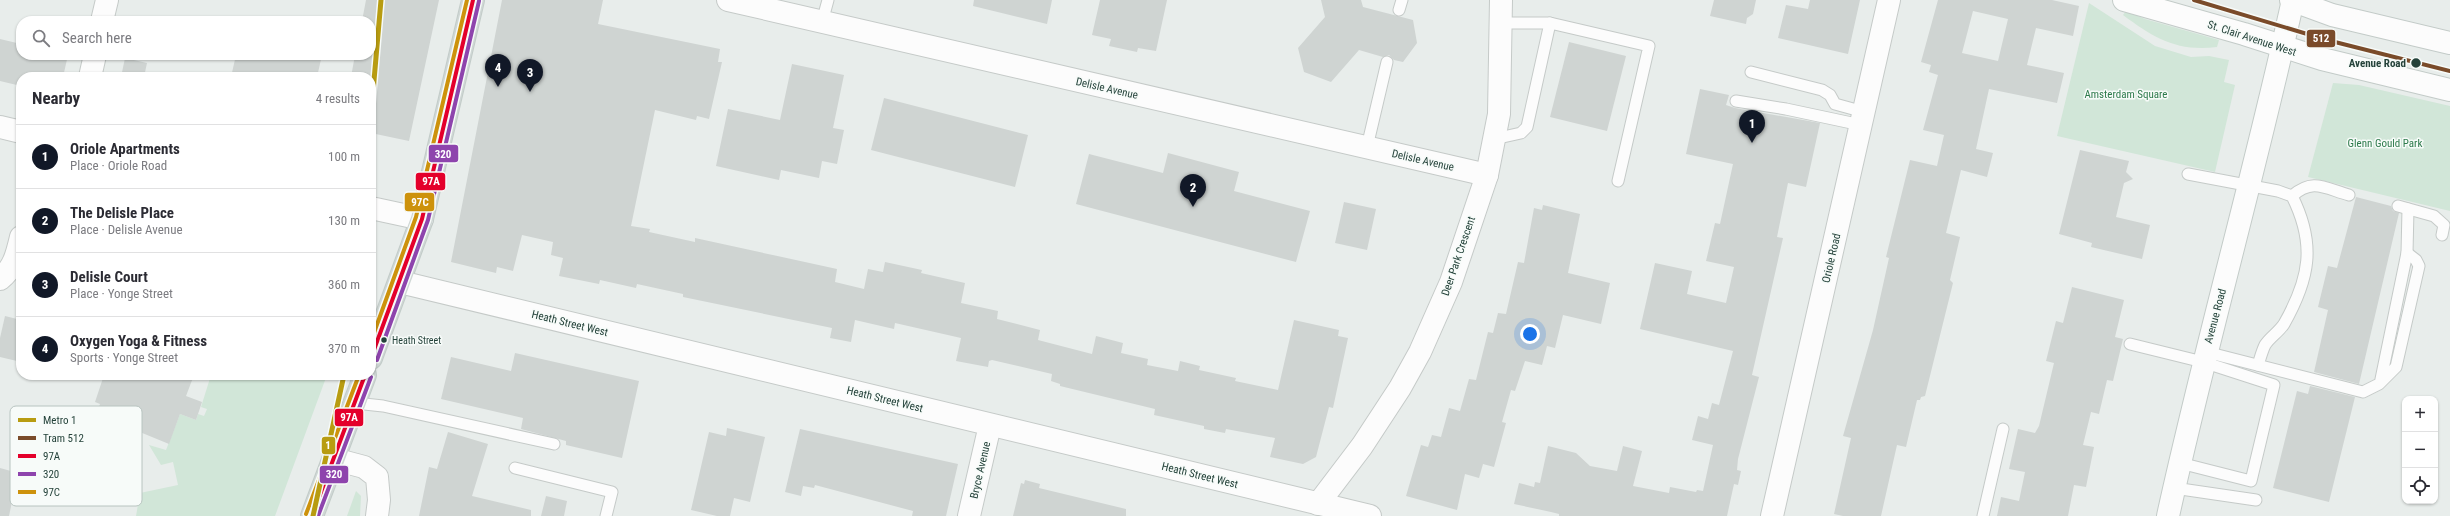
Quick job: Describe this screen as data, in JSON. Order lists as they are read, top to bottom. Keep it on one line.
{"streets":{"street":["St. Clair Avenue West","Delisle Avenue","Deer Park Crescent","Oriole Road","Avenue Road","Heath Street West","Bryce Avenue"]},"crossings":[["St. Clair Avenue West","Avenue Road"],["Delisle Avenue","Deer Park Crescent"],["Deer Park Crescent","Heath Street West"],["Heath Street West","Bryce Avenue"]],"parks":["Amsterdam Square","Glenn Gould Park"],"places":["Avenue Road","Heath Street"],"lines":["metro line 1","tram line 512","transit line 97A","transit line 97C","transit line 320"],"legend":["Metro 1","Tram 512","97A","320","97C"],"page":{"search":"Search here","pins":["4","3","1","2"],"heading":["Nearby","4 results"],"list":[{"mark":"1","name":"Oriole Apartments","note":"Place · Oriole Road","value":"100 m"},{"mark":"2","name":"The Delisle Place","note":"Place · Delisle Avenue","value":"130 m"},{"mark":"3","name":"Delisle Court","note":"Place · Yonge Street","value":"360 m"},{"mark":"4","name":"Oxygen Yoga & Fitness","note":"Sports · Yonge Street","value":"370 m"}],"map_buttons":["+","−"]}}
